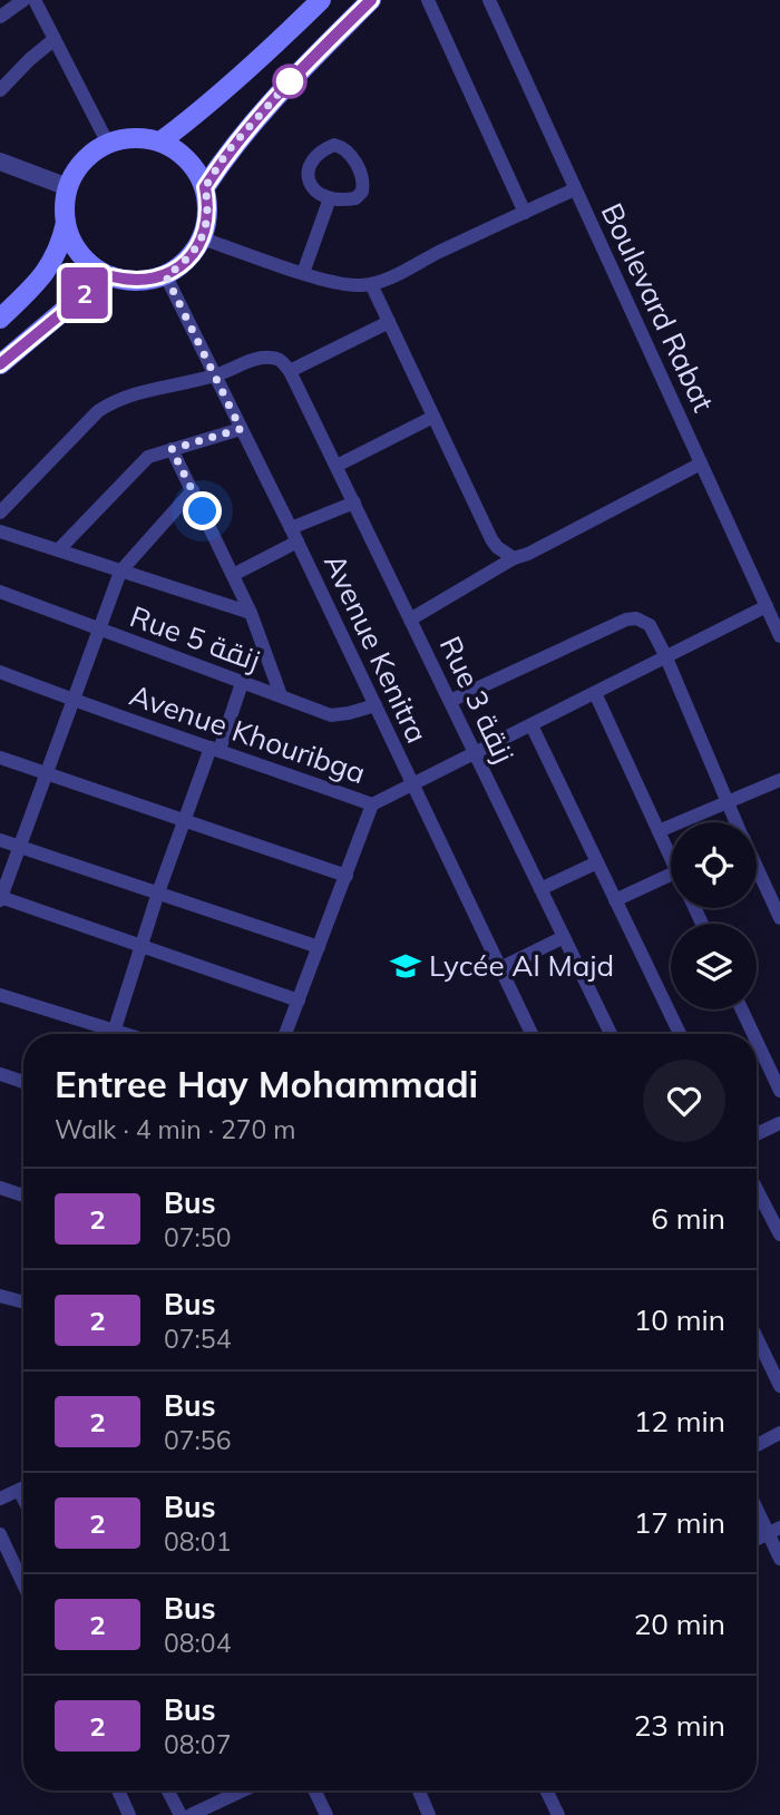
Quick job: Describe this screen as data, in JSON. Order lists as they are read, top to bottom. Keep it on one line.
{"streets":{"street":["Boulevard Rabat","Rue 5 زنقة","Avenue Kenitra","Rue 3 زنقة","Avenue Khouribga"]},"crossings":[["Boulevard Rabat","Avenue Khouribga"],["Rue 5 زنقة","Avenue Kenitra"],["Avenue Kenitra","Avenue Khouribga"],["Rue 3 زنقة","Avenue Khouribga"]],"places":{"school or university":["Lycée Al Majd"]},"lines":["bus line 2"],"page":{"on_map":"2","heading":["Entree Hay Mohammadi","Walk · 4 min · 270 m"],"list":[{"mark":"2","name":"Bus","note":"07:50","value":"6 min"},{"mark":"2","name":"Bus","note":"07:54","value":"10 min"},{"mark":"2","name":"Bus","note":"07:56","value":"12 min"},{"mark":"2","name":"Bus","note":"08:01","value":"17 min"},{"mark":"2","name":"Bus","note":"08:04","value":"20 min"},{"mark":"2","name":"Bus","note":"08:07","value":"23 min"}]}}
